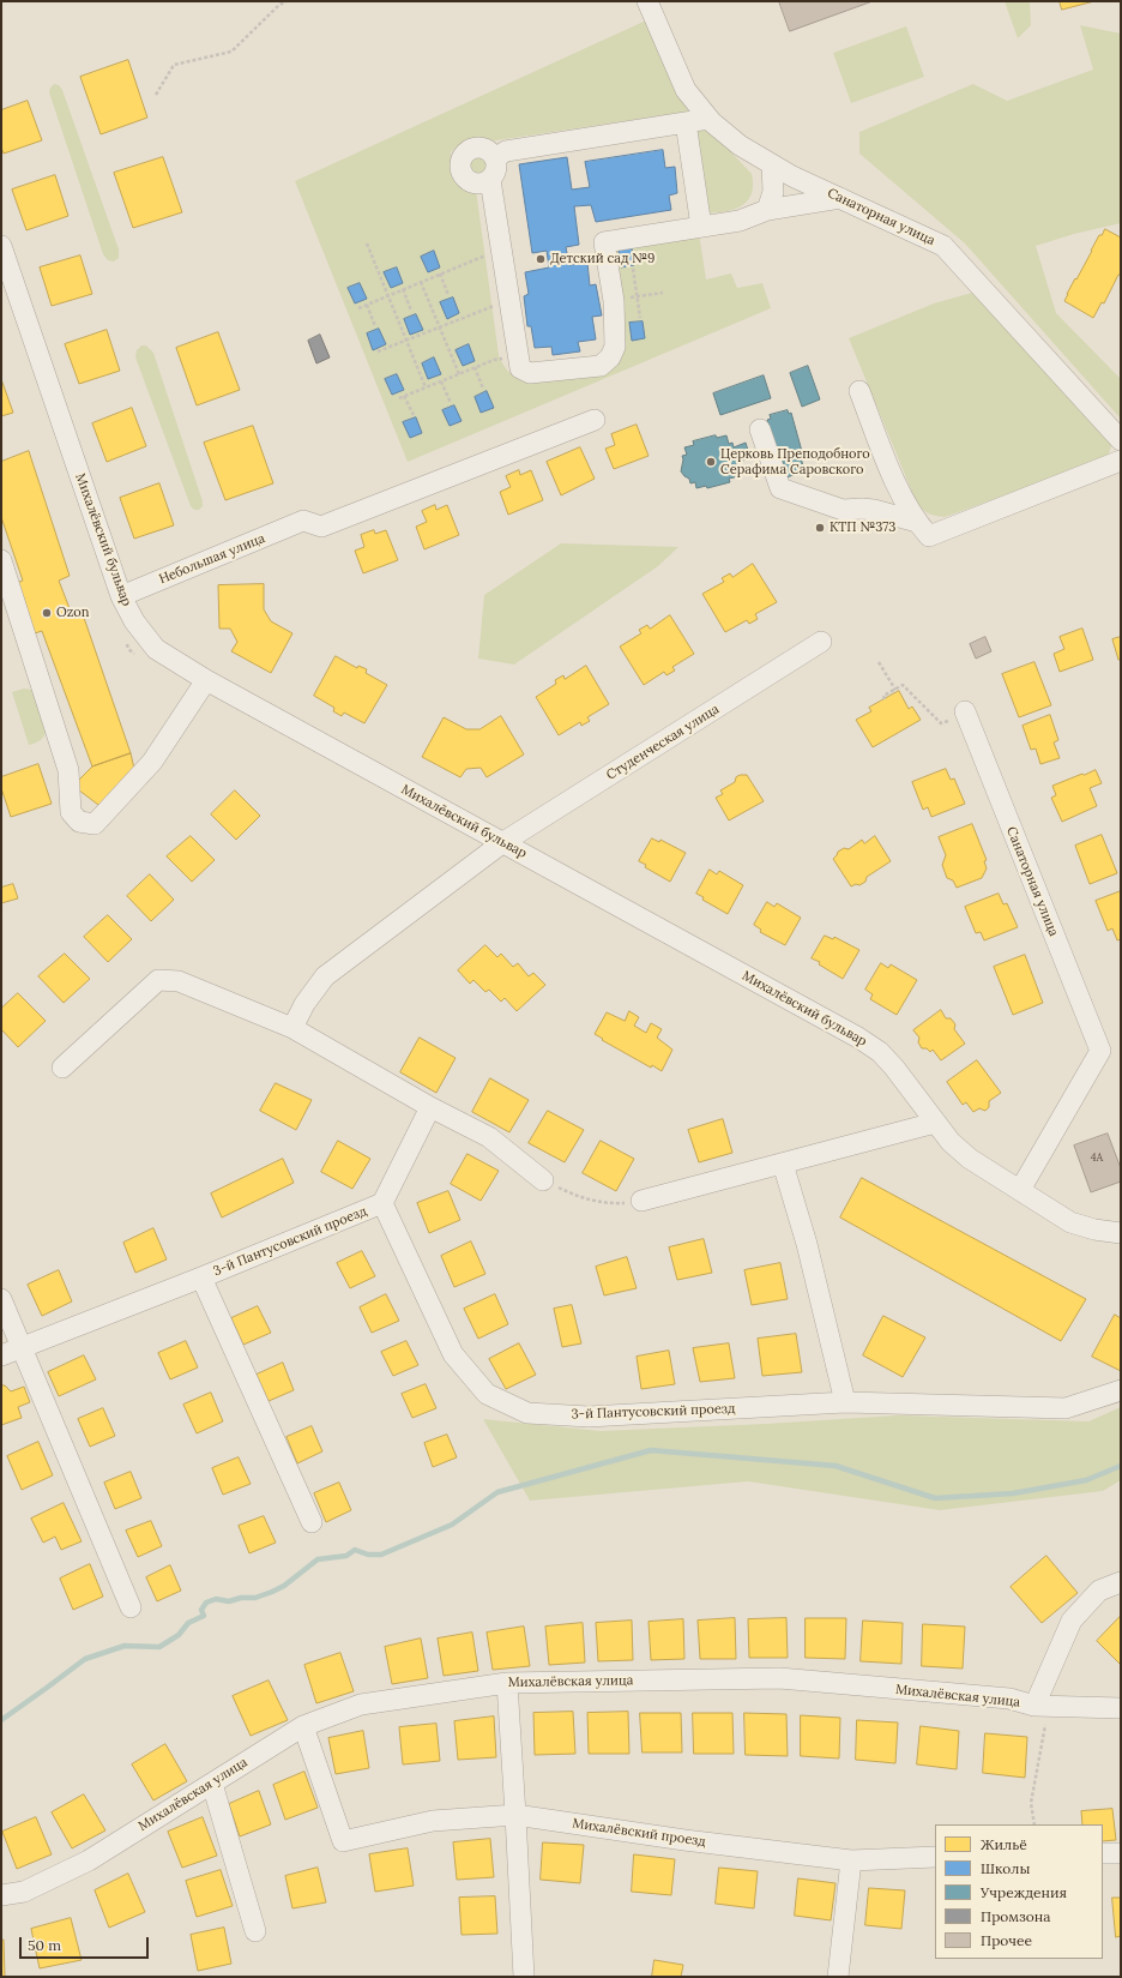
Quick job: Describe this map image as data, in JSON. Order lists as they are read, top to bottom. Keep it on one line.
{"streets":{"street":["Санаторная улица","Михалёвский бульвар","Небольшая улица","Студенческая улица","3-й Пантусовский проезд","Михалёвская улица","Михалёвский проезд"]},"crossings":[["Санаторная улица","Михалёвский бульвар"],["Михалёвский бульвар","Небольшая улица"],["Михалёвский бульвар","Студенческая улица"],["Михалёвская улица","Михалёвский проезд"]],"places":["Детский сад №9","Церковь Преподобного Серафима Саровского","КТП №373","Ozon"],"house_numbers":["4А"],"legend":["Жильё","Школы","Учреждения","Промзона","Прочее"],"scale_bar":"50 m"}
